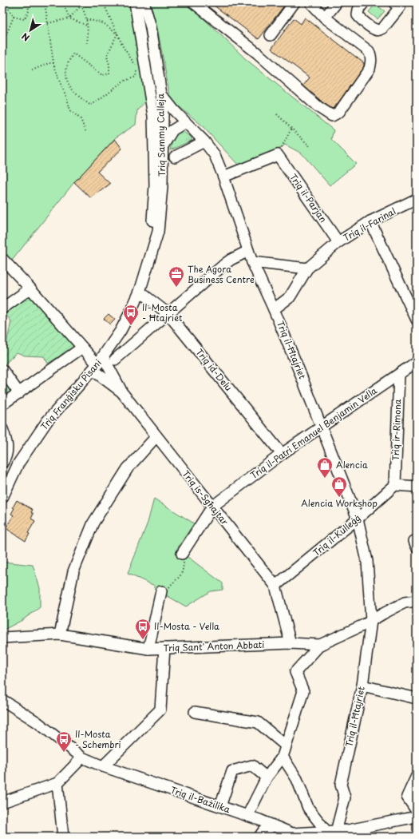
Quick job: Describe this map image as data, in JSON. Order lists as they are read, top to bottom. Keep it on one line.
{"streets":{"street":["Triq Sammy Calleja","Triq il-Parjan","Triq il-Farinal","Triq il-Ħtajriet","Triq id-Delu","Triq Franġisku Pisani","Triq ir-Rimona","Triq il-Patri Emanuel Benjamin Vella","Triq is-Sgħajtar","Triq il-Kulleġġ","Triq Sant' Anton Abbati","Triq il-Bażilika"]},"crossings":[["Triq Sammy Calleja","Triq il-Ħtajriet"],["Triq Sammy Calleja","Triq id-Delu"],["Triq Sammy Calleja","Triq Franġisku Pisani"],["Triq il-Parjan","Triq il-Farinal"],["Triq il-Farinal","Triq il-Ħtajriet"],["Triq il-Ħtajriet","Triq il-Patri Emanuel Benjamin Vella"],["Triq il-Ħtajriet","Triq il-Kulleġġ"],["Triq il-Ħtajriet","Triq Sant' Anton Abbati"],["Triq il-Ħtajriet","Triq il-Bażilika"],["Triq id-Delu","Triq Franġisku Pisani"],["Triq id-Delu","Triq il-Patri Emanuel Benjamin Vella"],["Triq Franġisku Pisani","Triq is-Sgħajtar"],["Triq ir-Rimona","Triq il-Patri Emanuel Benjamin Vella"],["Triq ir-Rimona","Triq il-Kulleġġ"],["Triq il-Patri Emanuel Benjamin Vella","Triq is-Sgħajtar"],["Triq is-Sgħajtar","Triq il-Kulleġġ"],["Triq is-Sgħajtar","Triq Sant' Anton Abbati"]],"places":{"office":["The Agora Business Centre"],"bus stop":["Il-Mosta - Ħtajriet","Il-Mosta - Vella","Il-Mosta - Schembri"],"shop":["Alencia","Alencia Workshop"]},"north":"bottom left"}
